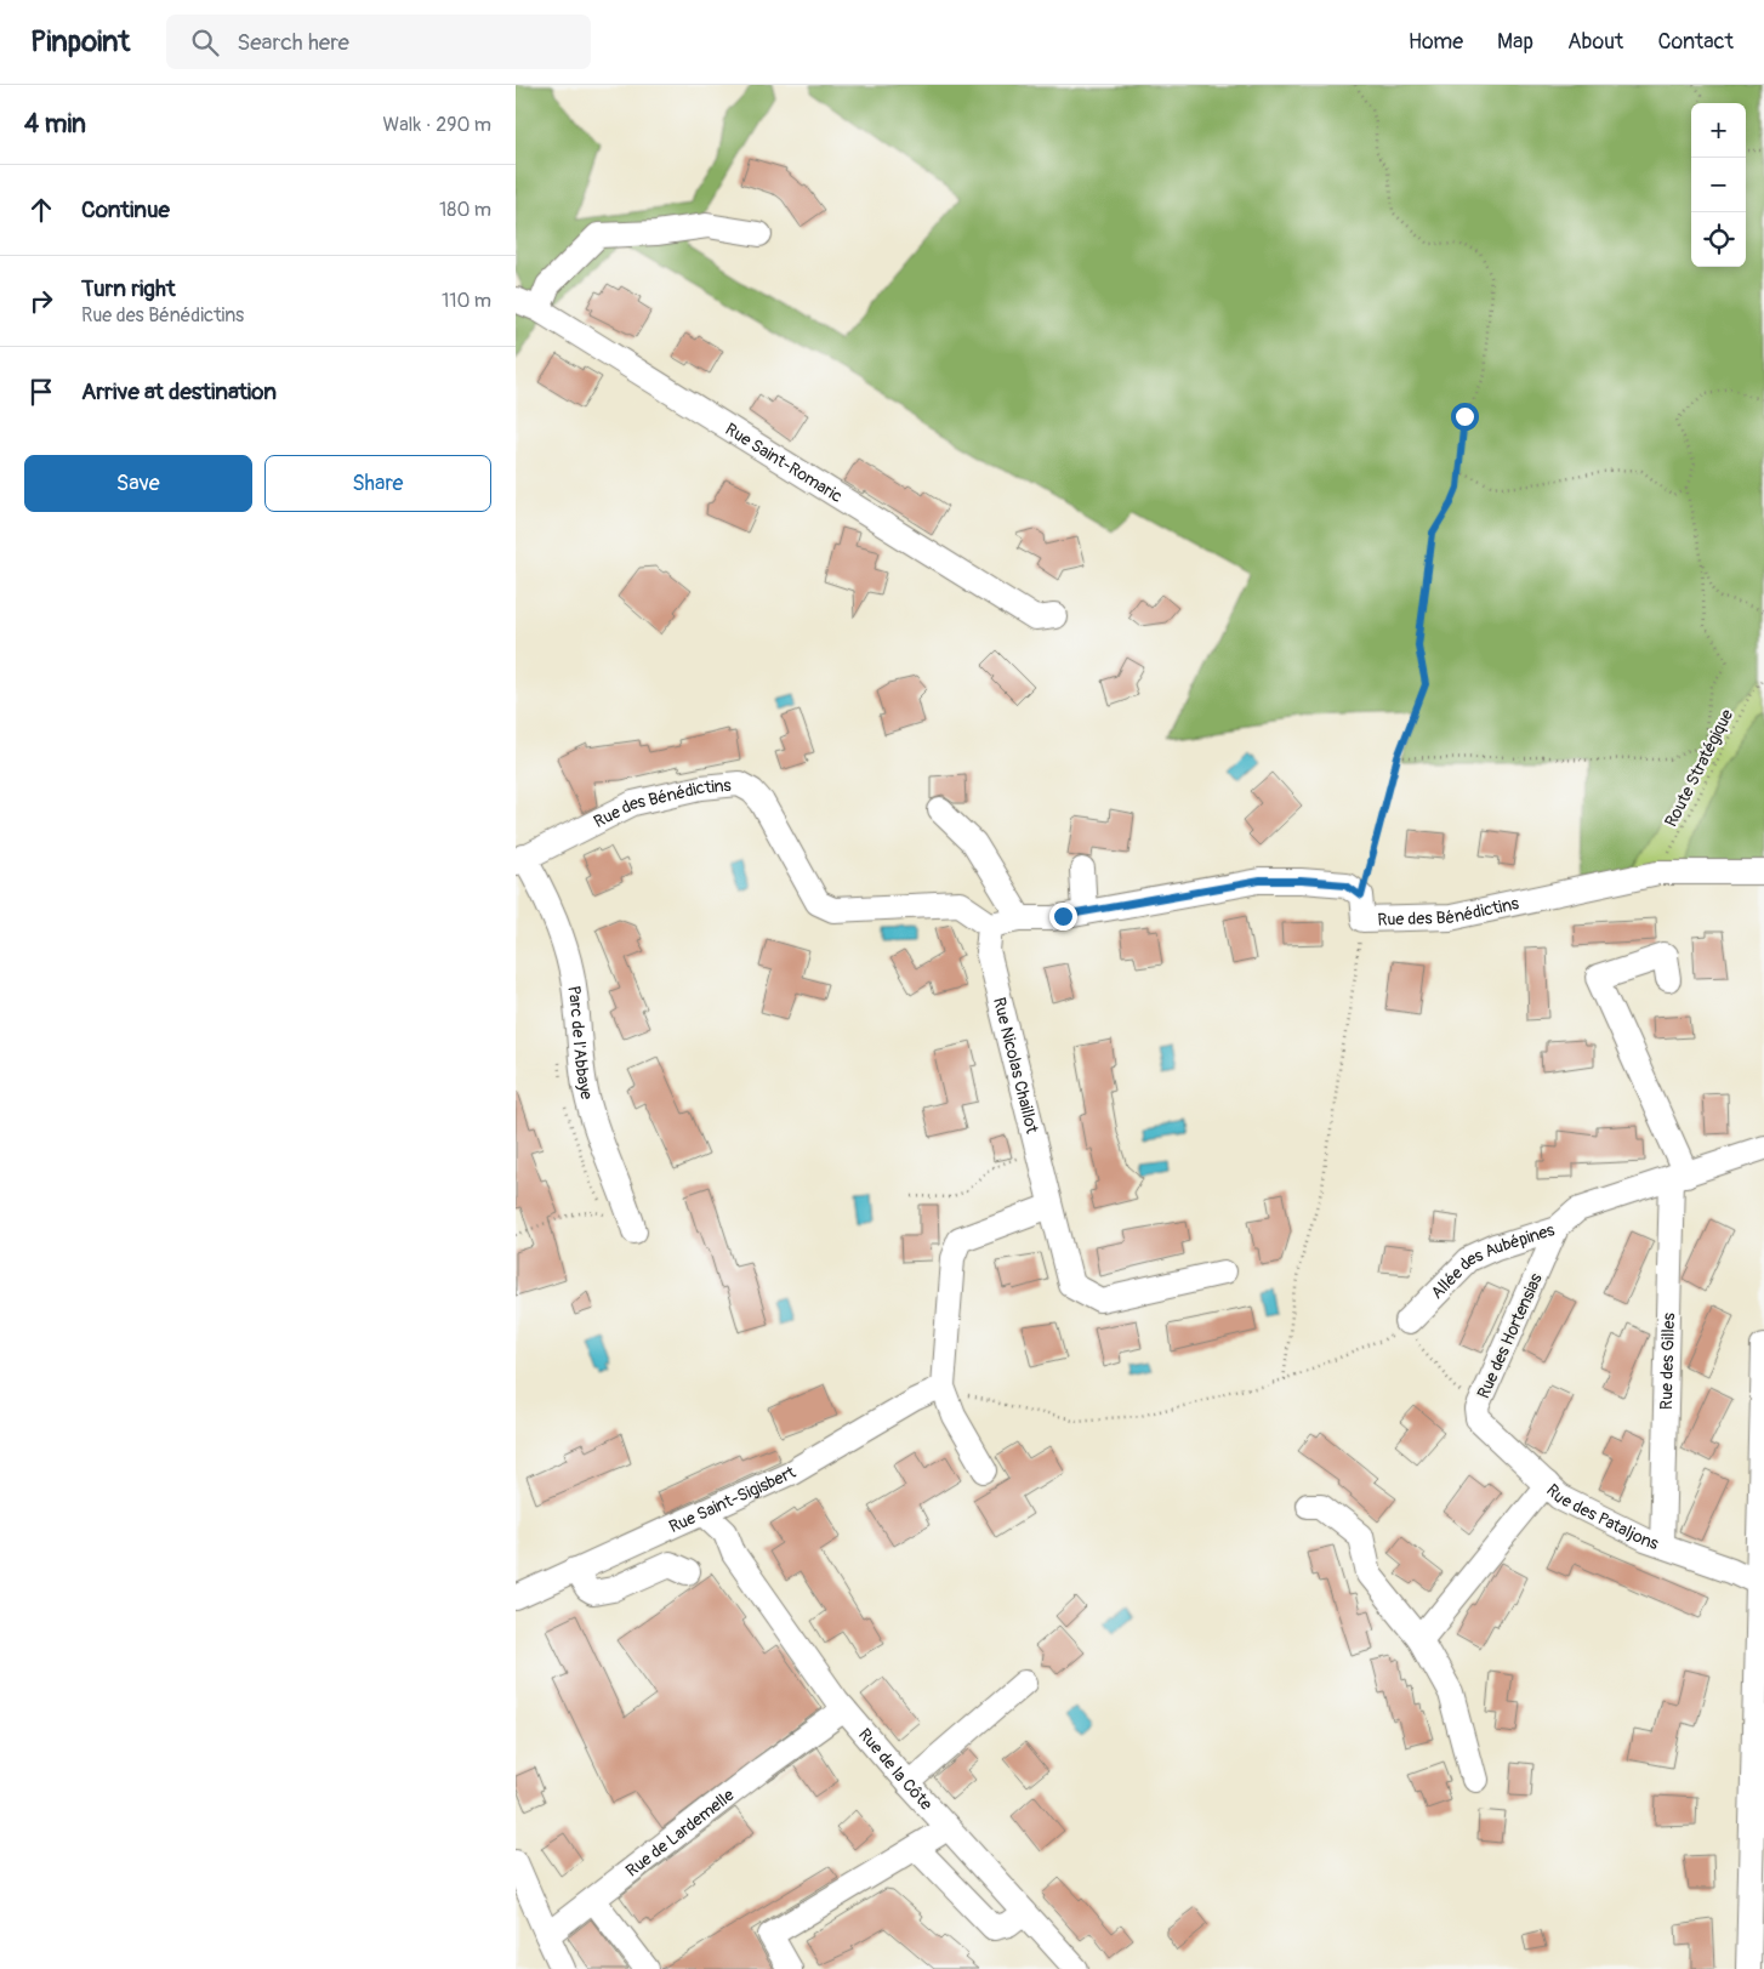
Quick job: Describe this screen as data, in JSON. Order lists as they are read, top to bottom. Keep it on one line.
{"streets":{"street":["Rue Saint-Romaric","Rue des Bénédictins","Parc de l'Abbaye","Rue Nicolas Chaillot","Allée des Aubépines","Rue des Hortensias","Rue des Gilles","Rue Saint-Sigisbert","Rue des Pataljons","Rue de la Côte","Rue de Lardemelle"],"path":["Route Stratégique"]},"crossings":[["Route Stratégique","Rue des Bénédictins"],["Rue des Bénédictins","Parc de l'Abbaye"],["Rue des Bénédictins","Rue Nicolas Chaillot"],["Allée des Aubépines","Rue des Hortensias"],["Allée des Aubépines","Rue des Gilles"],["Rue des Hortensias","Rue des Pataljons"],["Rue des Gilles","Rue des Pataljons"],["Rue Saint-Sigisbert","Rue de la Côte"],["Rue de la Côte","Rue de Lardemelle"]],"page":{"header":"Pinpoint","search":"Search here","nav":["Home","Map","About","Contact"],"heading":["4 min","Walk · 290 m"],"map_buttons":["+","−"],"list":[["Continue","180 m"],["Turn right","Rue des Bénédictins","110 m"],"Arrive at destination"],"buttons":["Save","Share"]}}
